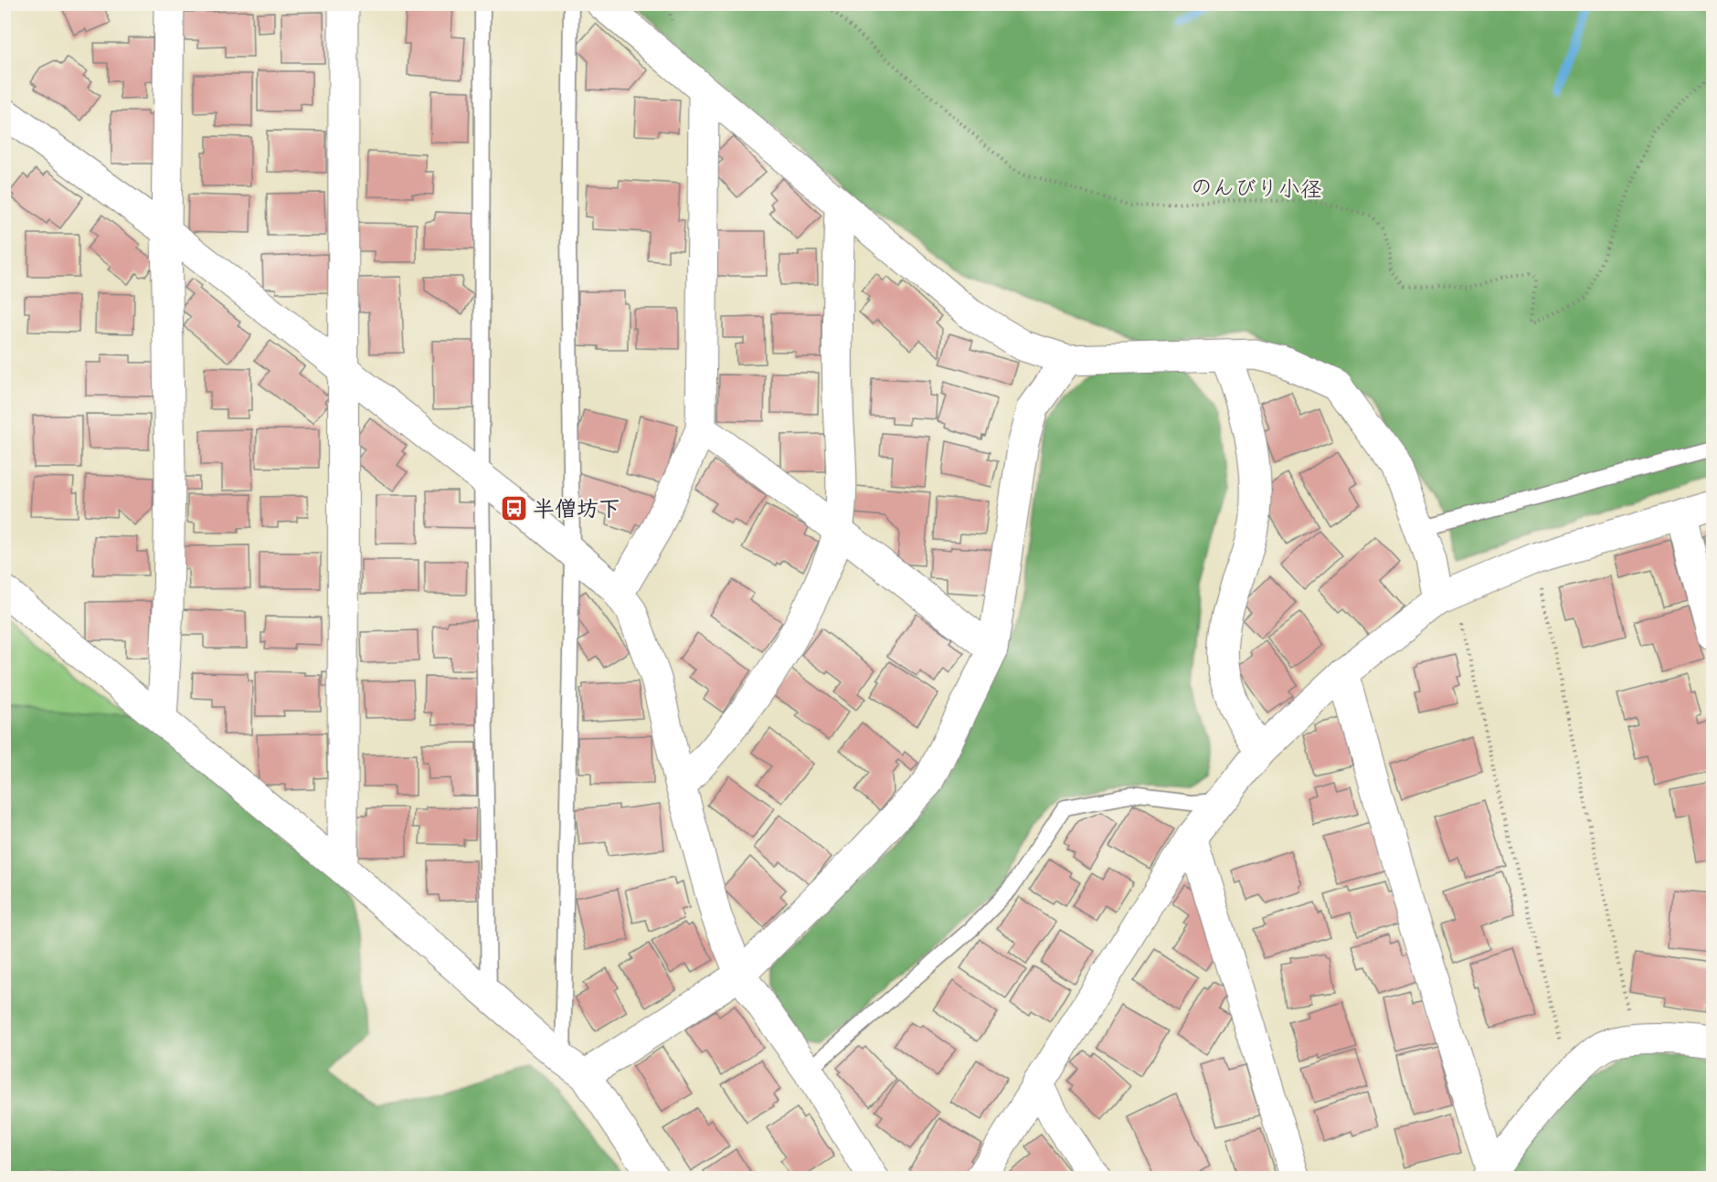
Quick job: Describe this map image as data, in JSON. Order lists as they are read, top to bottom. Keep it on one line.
{"streets":{"path":["のんびり小径"]},"places":{"bus stop":["半僧坊下"]}}
